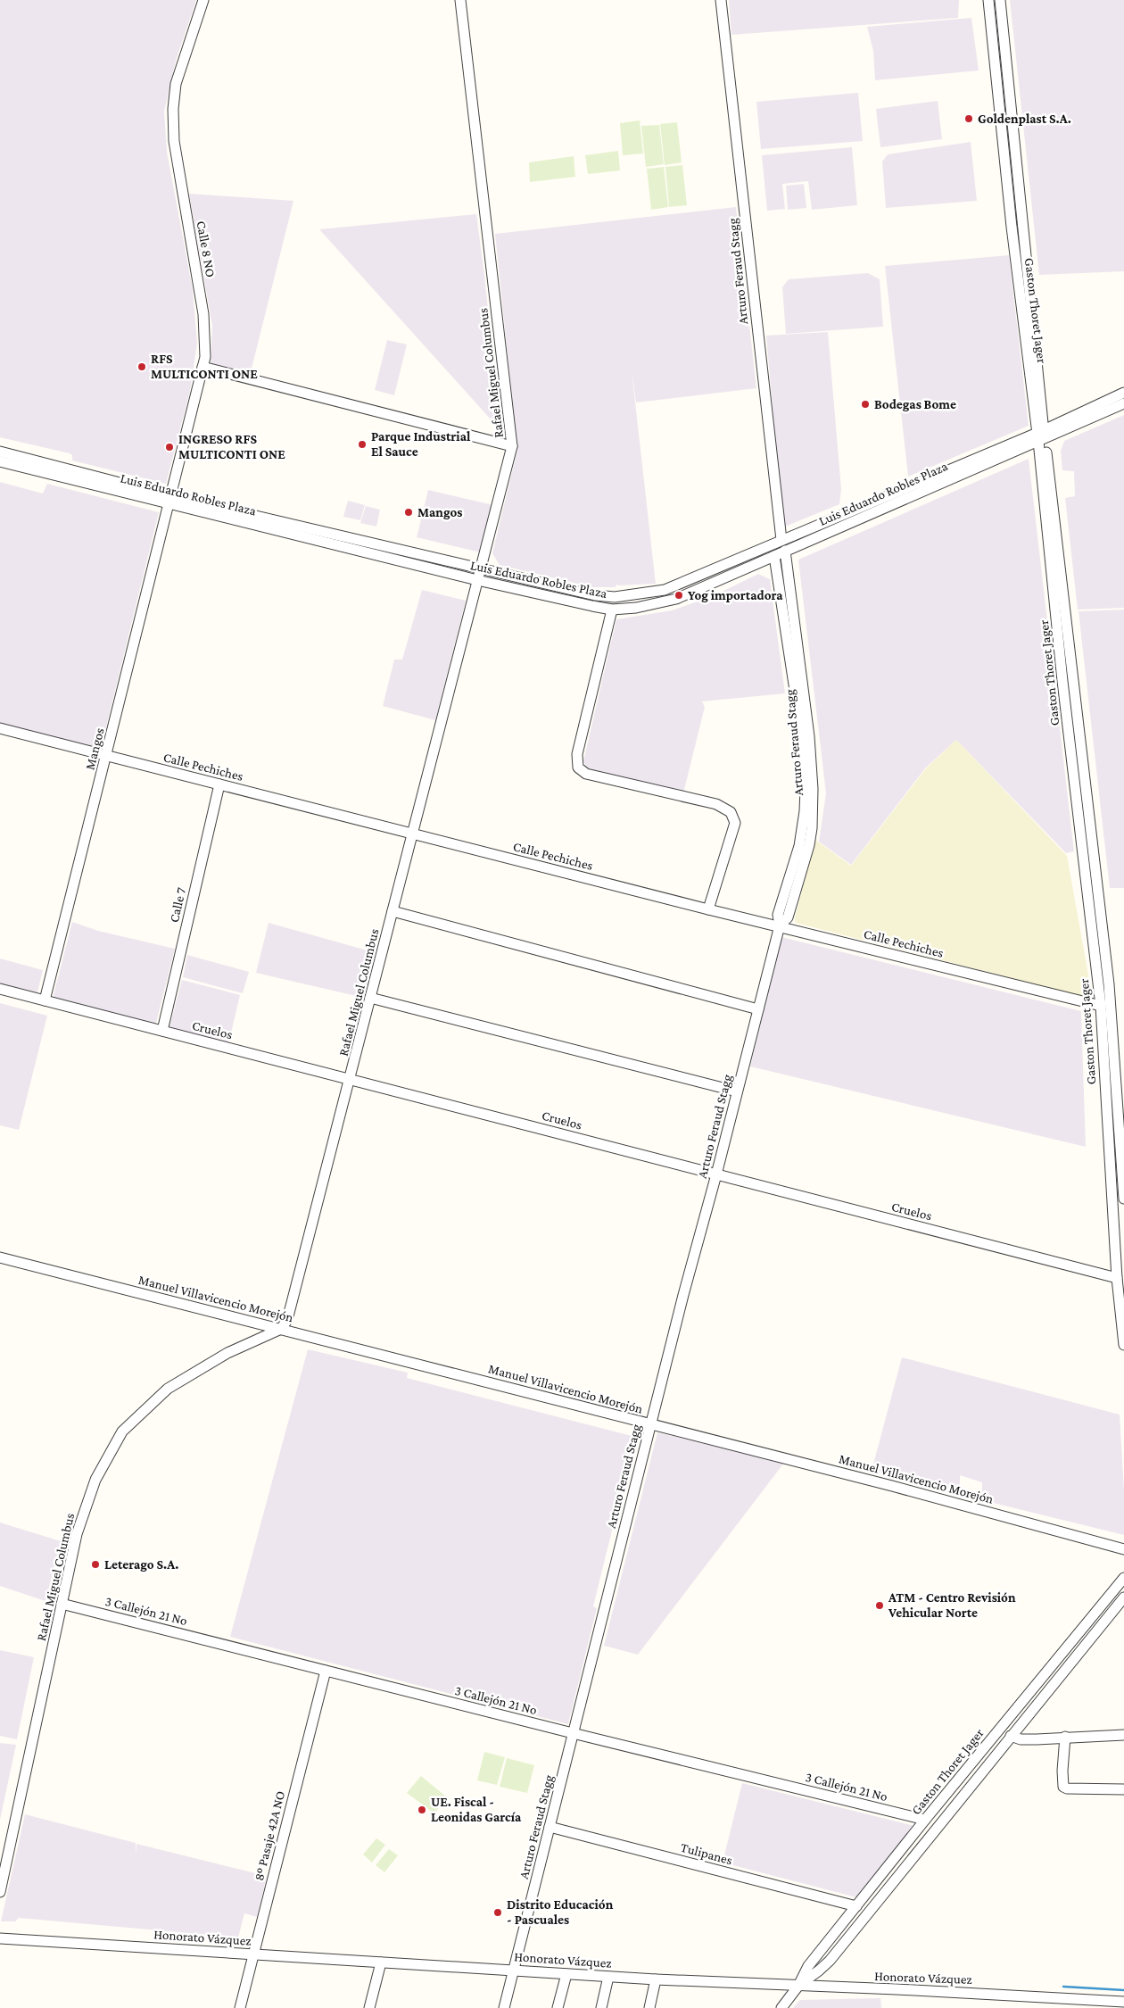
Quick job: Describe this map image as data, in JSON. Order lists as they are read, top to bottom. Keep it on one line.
{"streets":{"street":["Calle 8 NO","Arturo Feraud Stagg","Gaston Thoret Jager","Rafael Miguel Columbus","Luis Eduardo Robles Plaza","Mangos","Calle Pechiches","Calle 7","Cruelos","Manuel Villavicencio Morejón","3 Callejón 21 No","8º Pasaje 42A NO","Tulipanes","Honorato Vázquez"]},"crossings":[["Calle 8 NO","Luis Eduardo Robles Plaza"],["Calle 8 NO","Mangos"],["Arturo Feraud Stagg","Luis Eduardo Robles Plaza"],["Arturo Feraud Stagg","Calle Pechiches"],["Arturo Feraud Stagg","Cruelos"],["Arturo Feraud Stagg","Manuel Villavicencio Morejón"],["Arturo Feraud Stagg","3 Callejón 21 No"],["Arturo Feraud Stagg","Tulipanes"],["Arturo Feraud Stagg","Honorato Vázquez"],["Gaston Thoret Jager","Luis Eduardo Robles Plaza"],["Gaston Thoret Jager","Calle Pechiches"],["Gaston Thoret Jager","Cruelos"],["Gaston Thoret Jager","3 Callejón 21 No"],["Gaston Thoret Jager","Tulipanes"],["Gaston Thoret Jager","Honorato Vázquez"],["Rafael Miguel Columbus","Luis Eduardo Robles Plaza"],["Rafael Miguel Columbus","Calle Pechiches"],["Rafael Miguel Columbus","Cruelos"],["Rafael Miguel Columbus","Manuel Villavicencio Morejón"],["Rafael Miguel Columbus","3 Callejón 21 No"],["Luis Eduardo Robles Plaza","Mangos"],["Mangos","Calle Pechiches"],["Mangos","Cruelos"],["Calle Pechiches","Calle 7"],["Calle 7","Cruelos"],["3 Callejón 21 No","8º Pasaje 42A NO"],["8º Pasaje 42A NO","Honorato Vázquez"]],"places":["Goldenplast S.A.","RFS MULTICONTI ONE","Bodegas Bome","Parque Industrial El Sauce","INGRESO RFS MULTICONTI ONE","Mangos","Yog importadora","Leterago S.A.","ATM - Centro Revisión Vehicular Norte","UE. Fiscal - Leonidas García","Distrito Educación - Pascuales"]}
